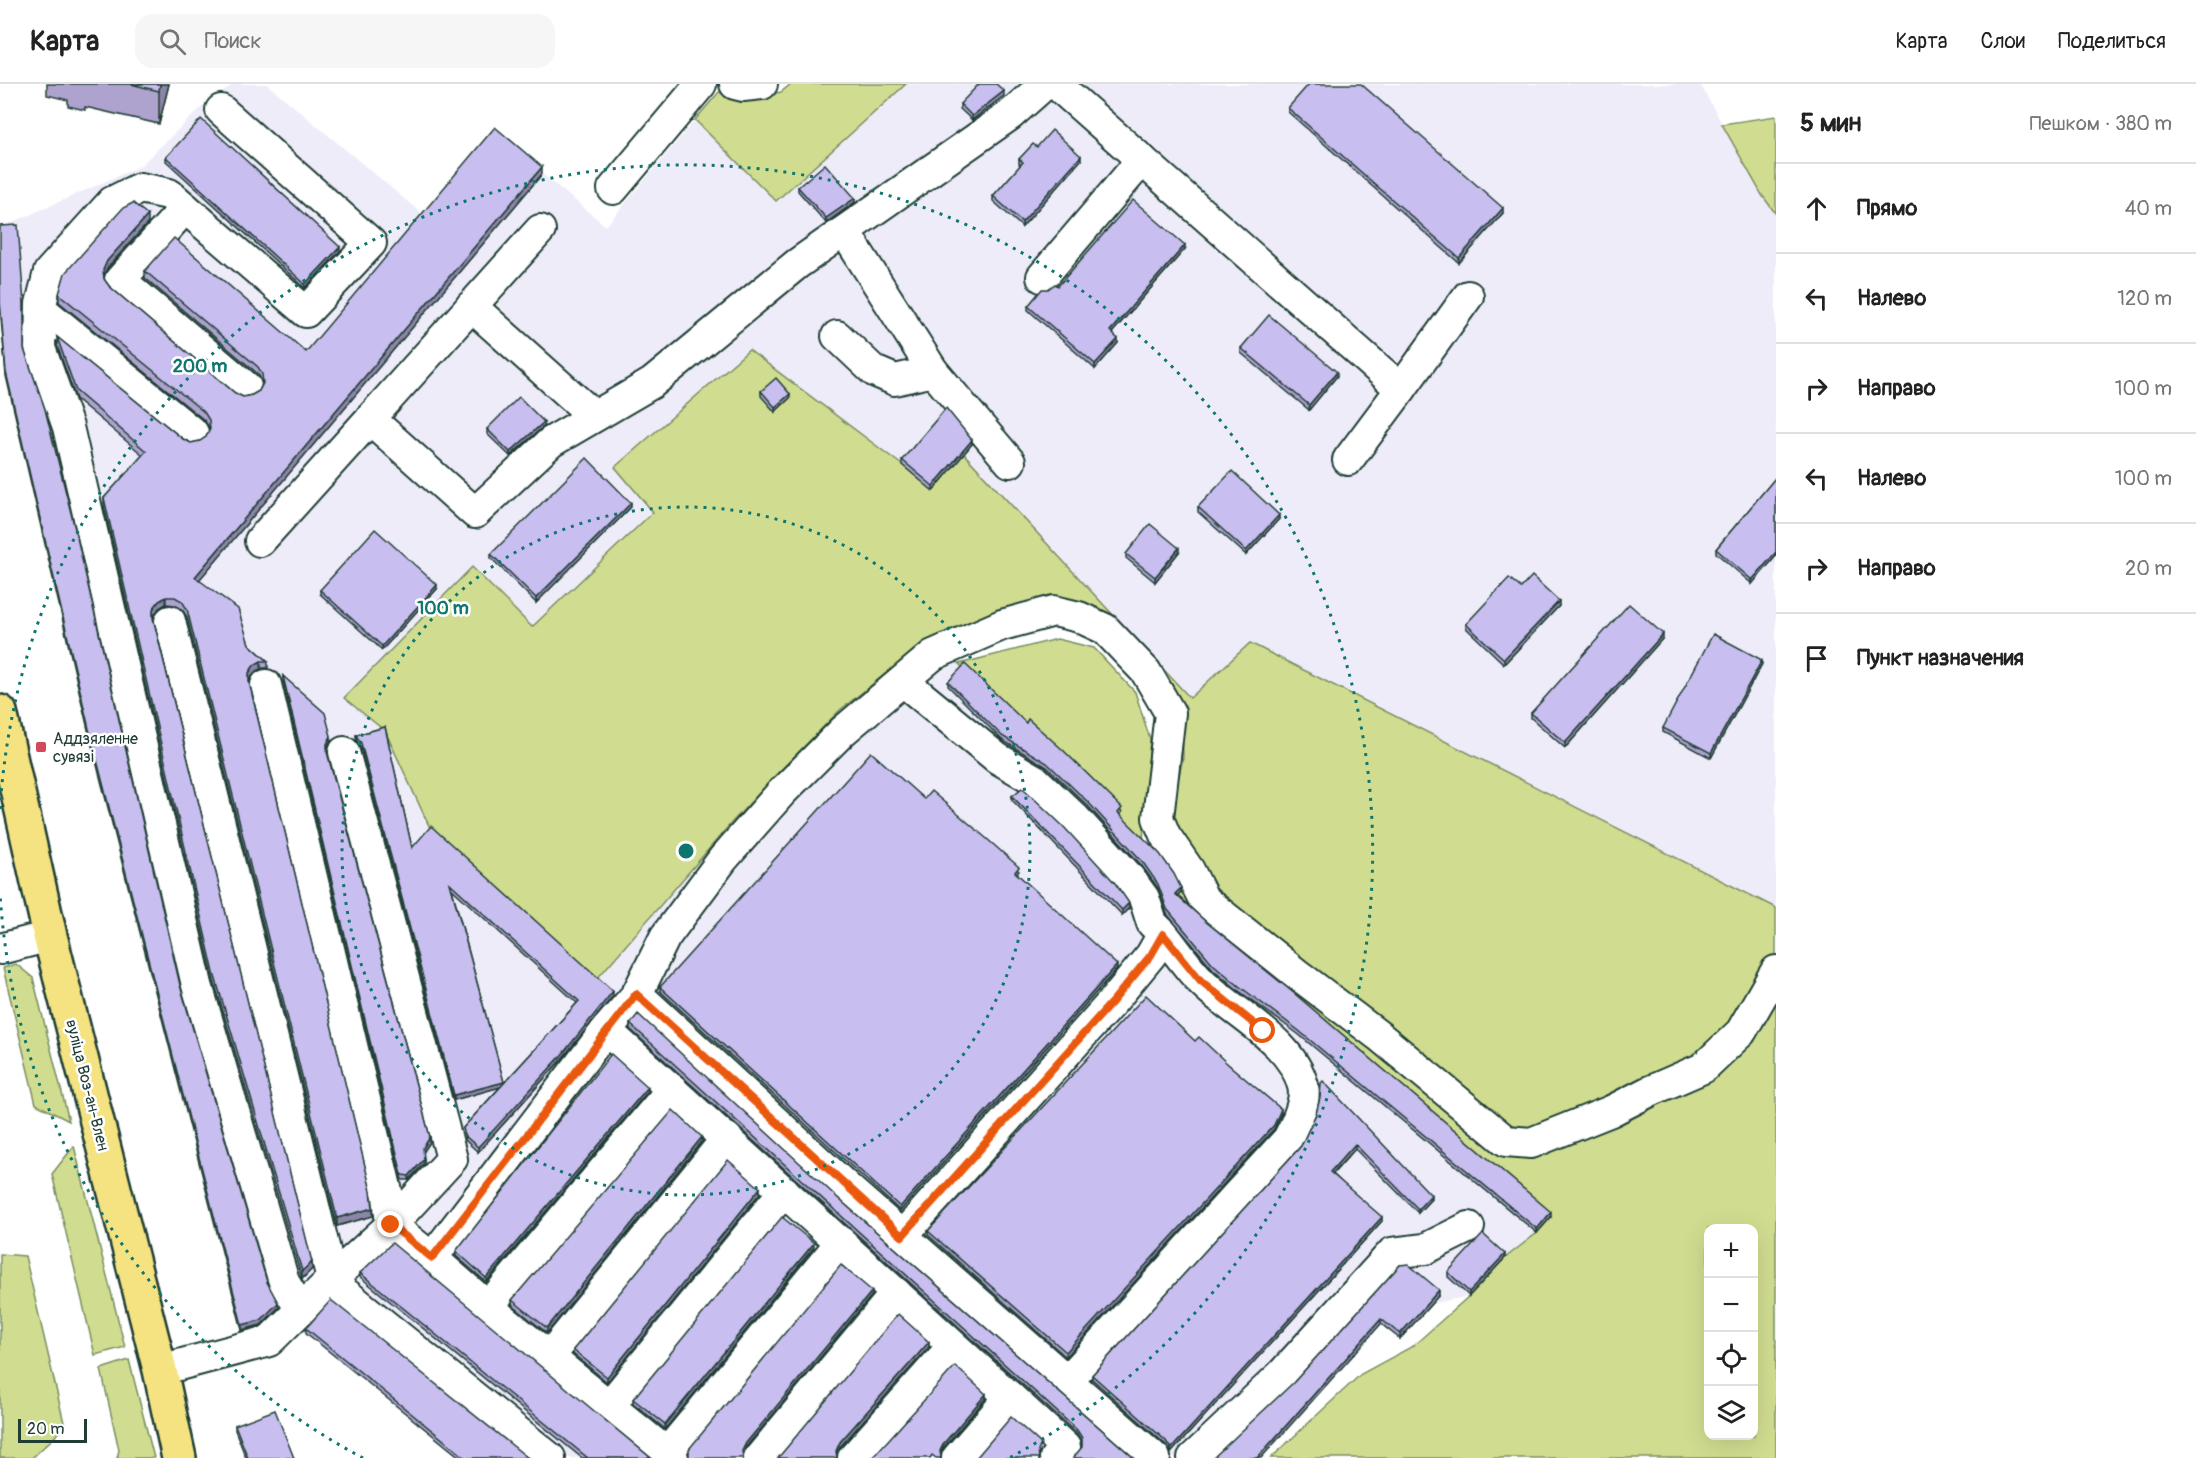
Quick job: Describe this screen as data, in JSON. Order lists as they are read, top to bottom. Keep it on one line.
{"streets":{"main road":["вуліца Воз-ан-Влен"]},"places":{"transit":["Аддзяленне сувязі"]},"scale_bar":"20 m","page":{"header":"Карта","search":"Поиск","nav":["Карта","Слои","Поделиться"],"heading":["5 мин","Пешком · 380 m"],"list":[["Прямо","40 m"],["Налево","120 m"],["Направо","100 m"],["Налево","100 m"],["Направо","20 m"],"Пункт назначения"],"map_buttons":["+","−"],"scale":"20 m"},"rings":["200 m","100 m"]}
